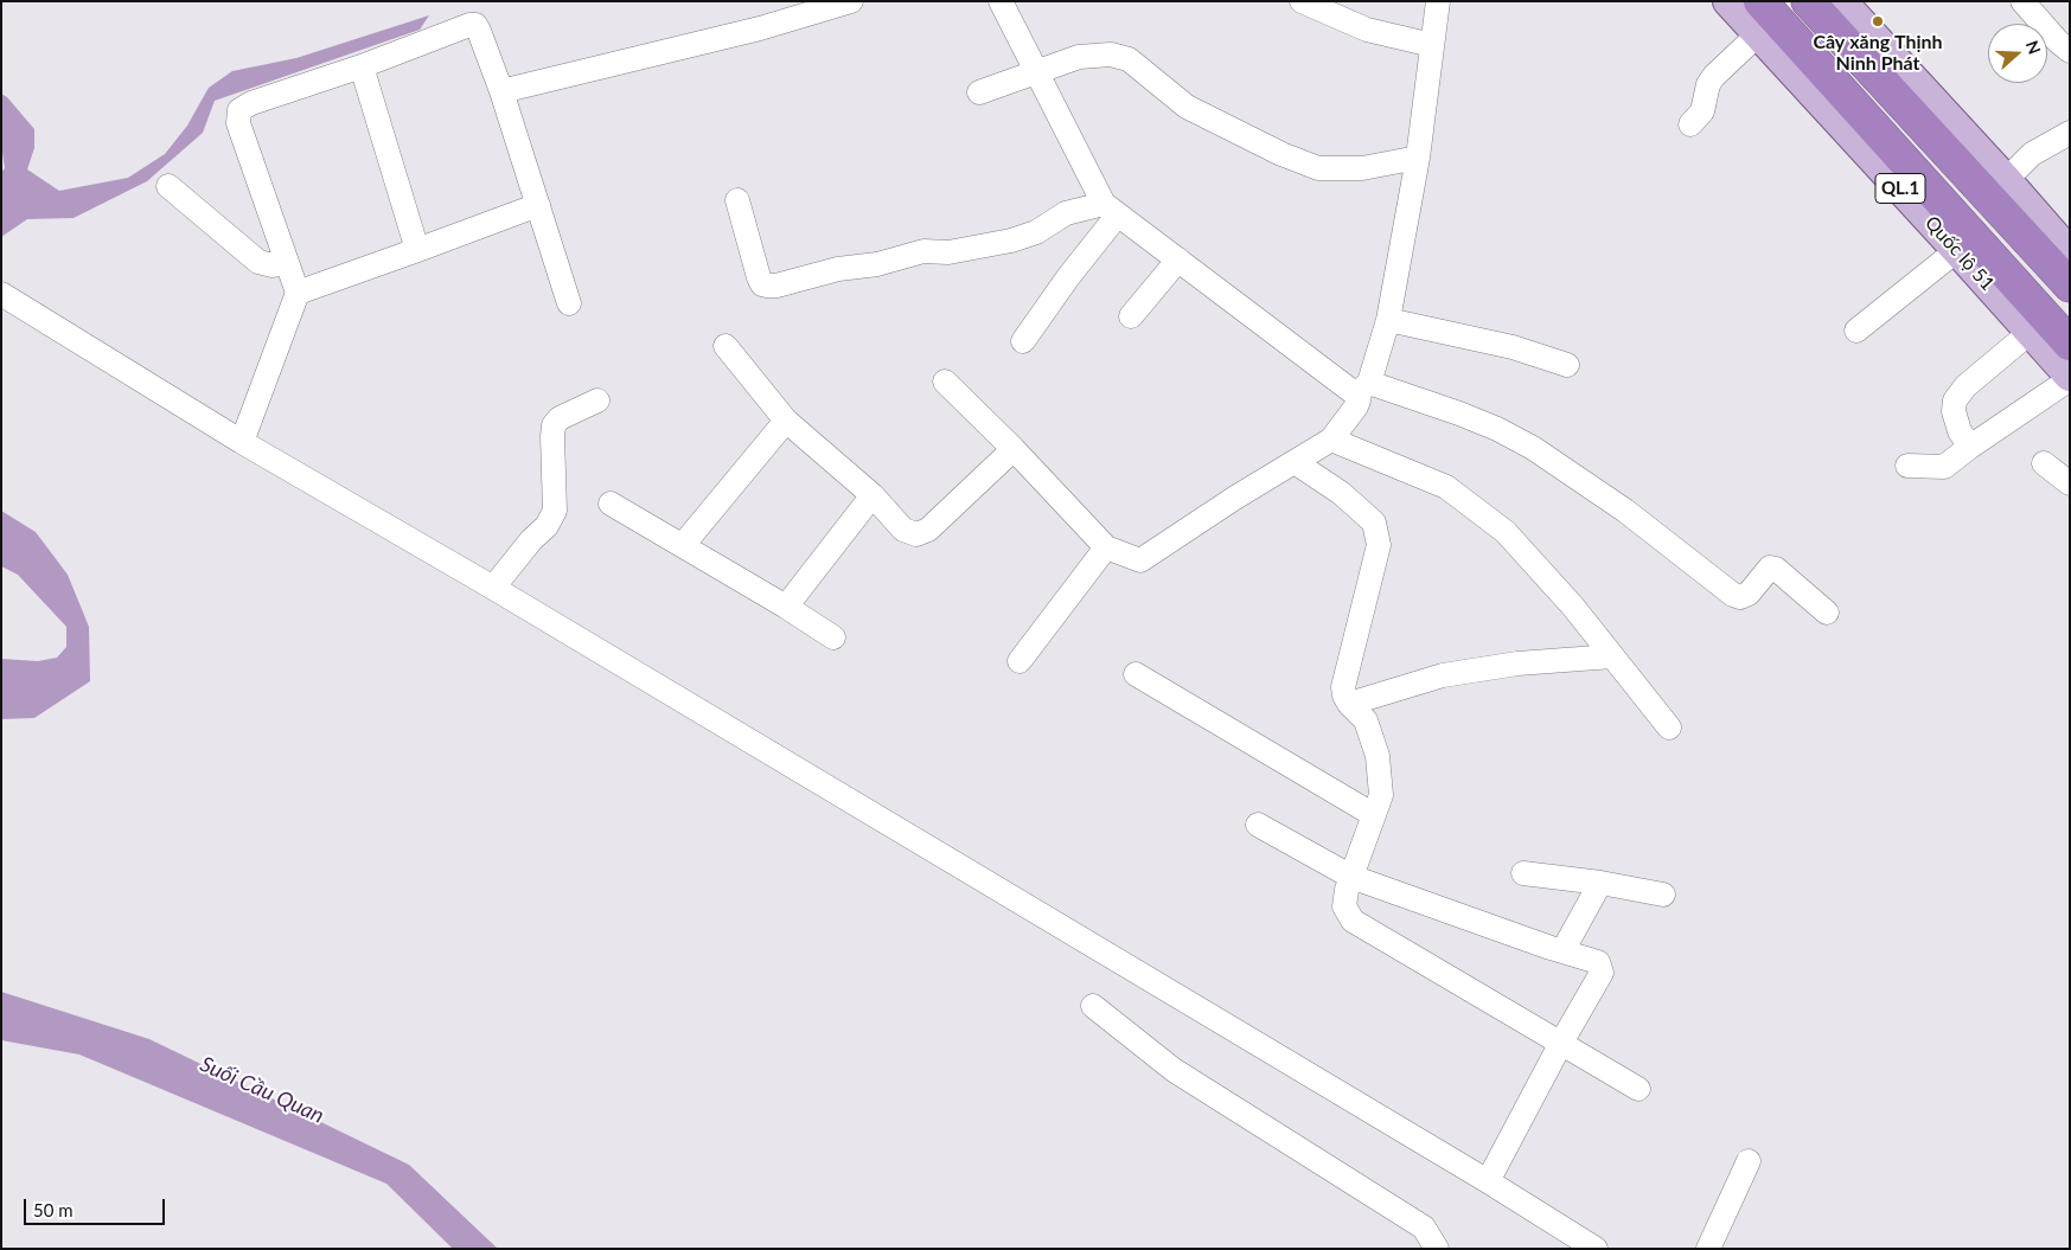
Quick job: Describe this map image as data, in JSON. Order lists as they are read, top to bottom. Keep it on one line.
{"streets":{"highway":["QL.1","Quốc lộ 51"]},"water":["Suối Cầu Quan"],"places":["Cây xăng Thịnh Ninh Phát"],"scale_bar":"50 m","north":"right"}
